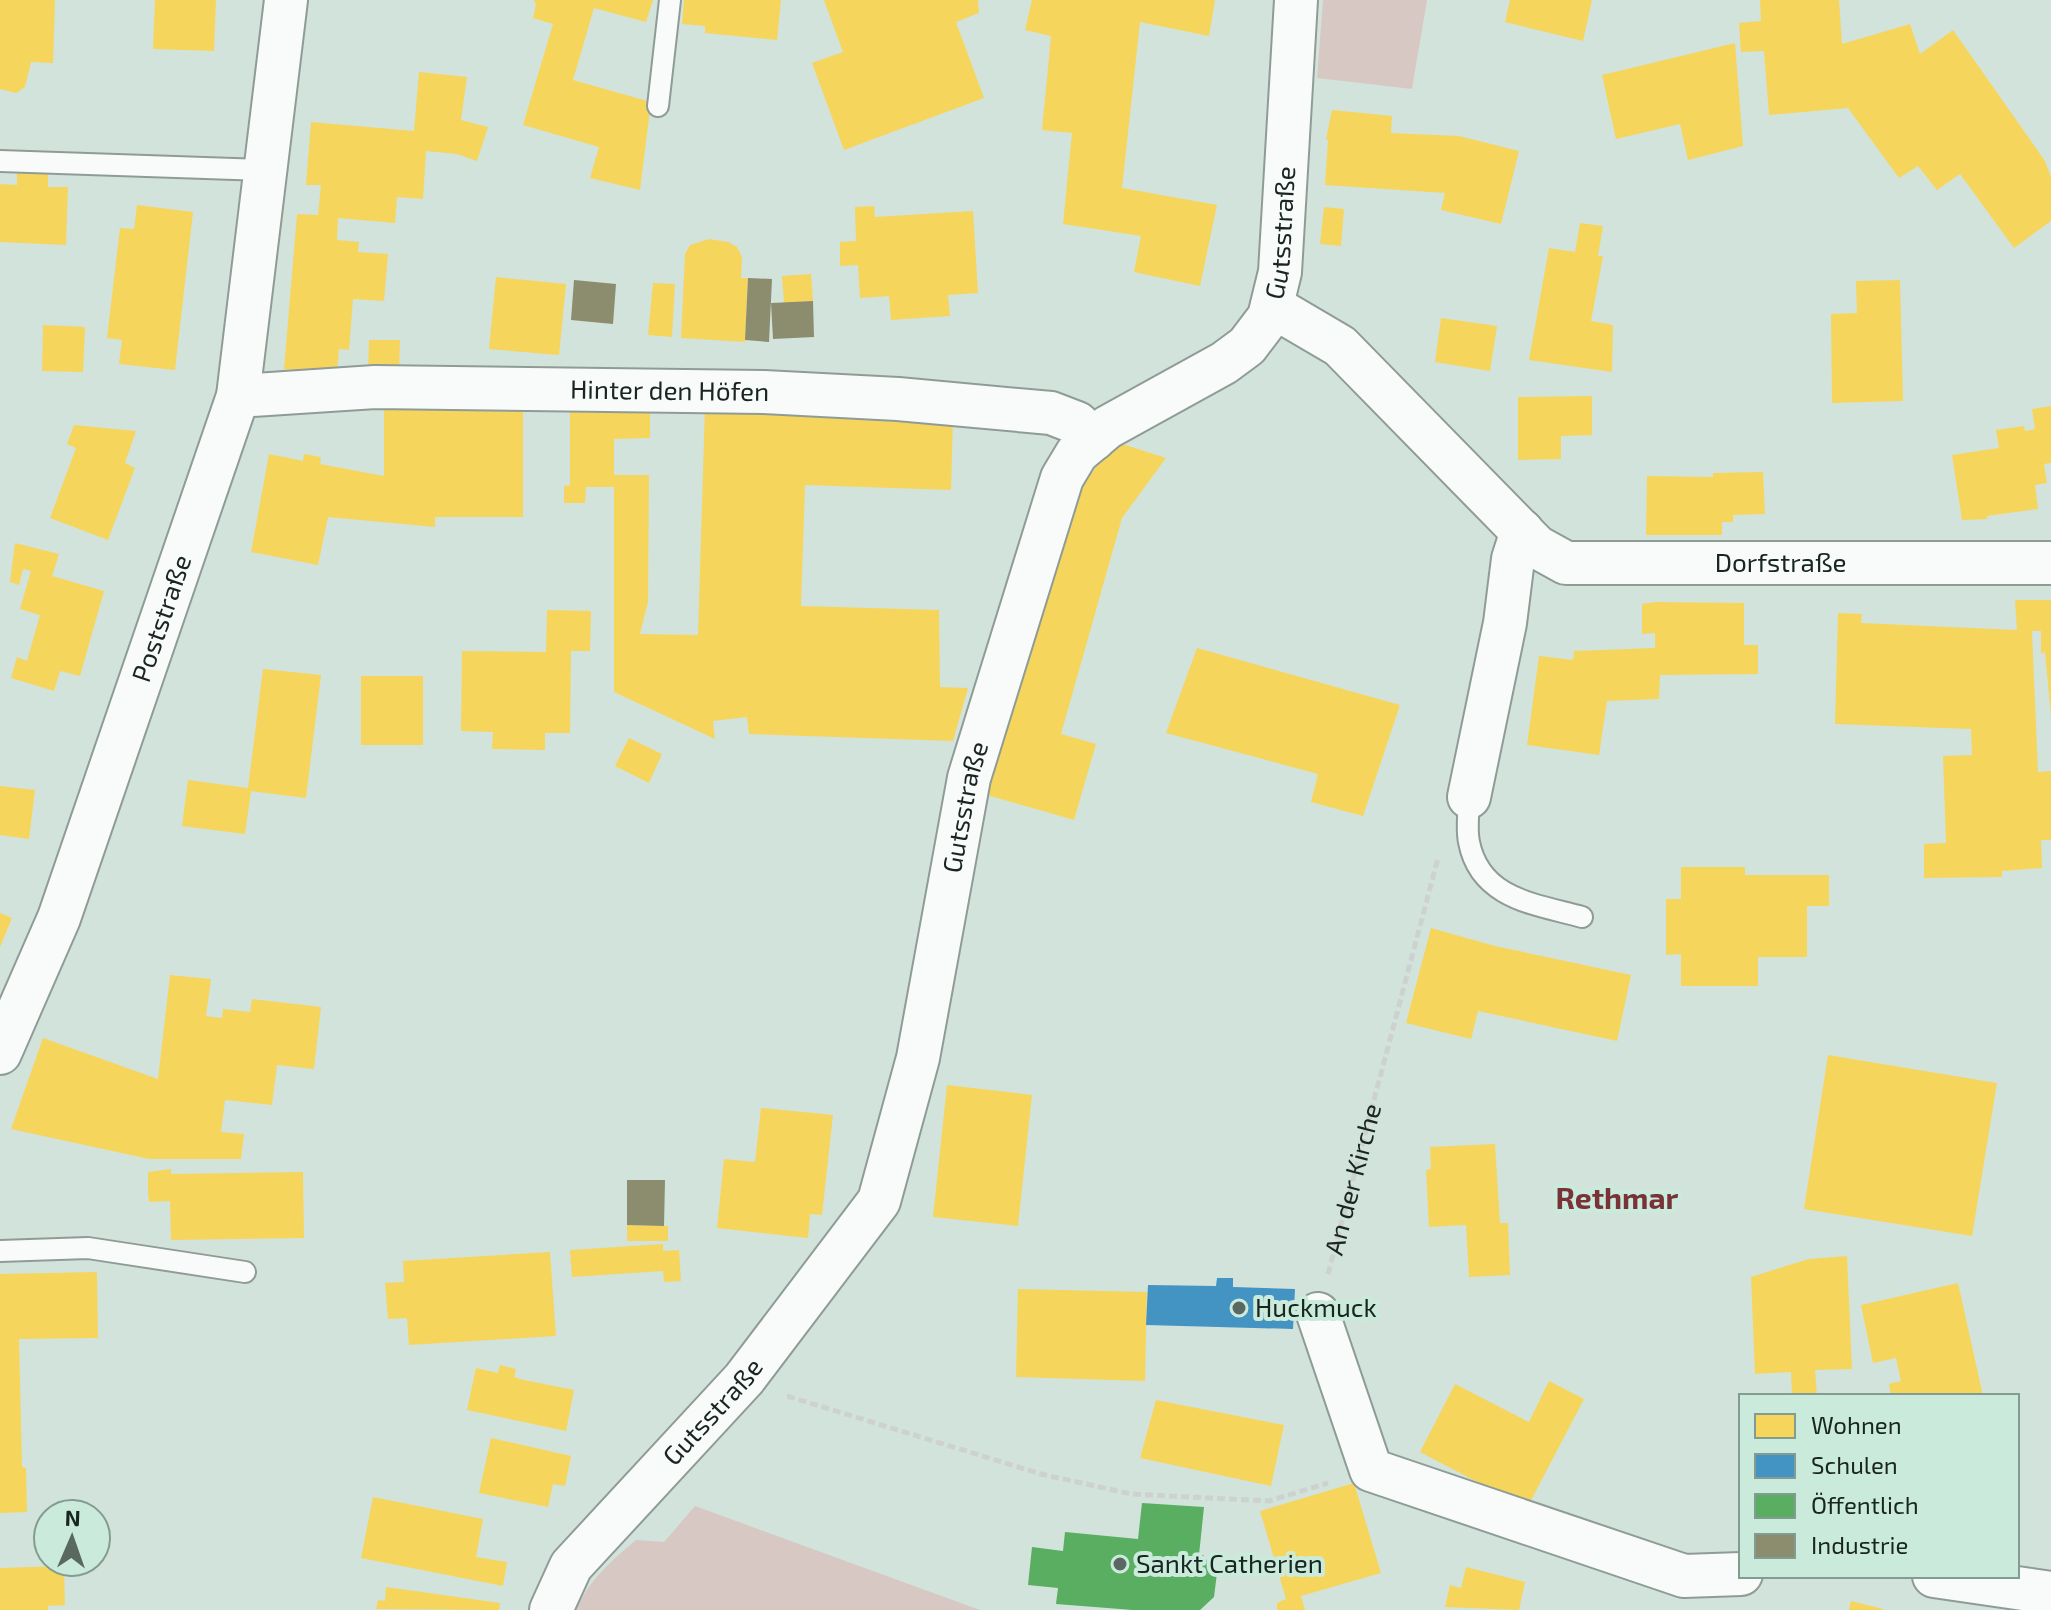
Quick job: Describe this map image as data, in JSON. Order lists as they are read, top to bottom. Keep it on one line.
{"streets":{"street":["Gutsstraße","Hinter den Höfen","Dorfstraße","Poststraße"],"path":["An der Kirche"]},"crossings":[["Gutsstraße","Hinter den Höfen"],["Gutsstraße","Dorfstraße"],["Hinter den Höfen","Poststraße"]],"districts":["Rethmar"],"places":["Huckmuck","Sankt Catherien"],"legend":["Wohnen","Schulen","Öffentlich","Industrie"],"north":"top"}
